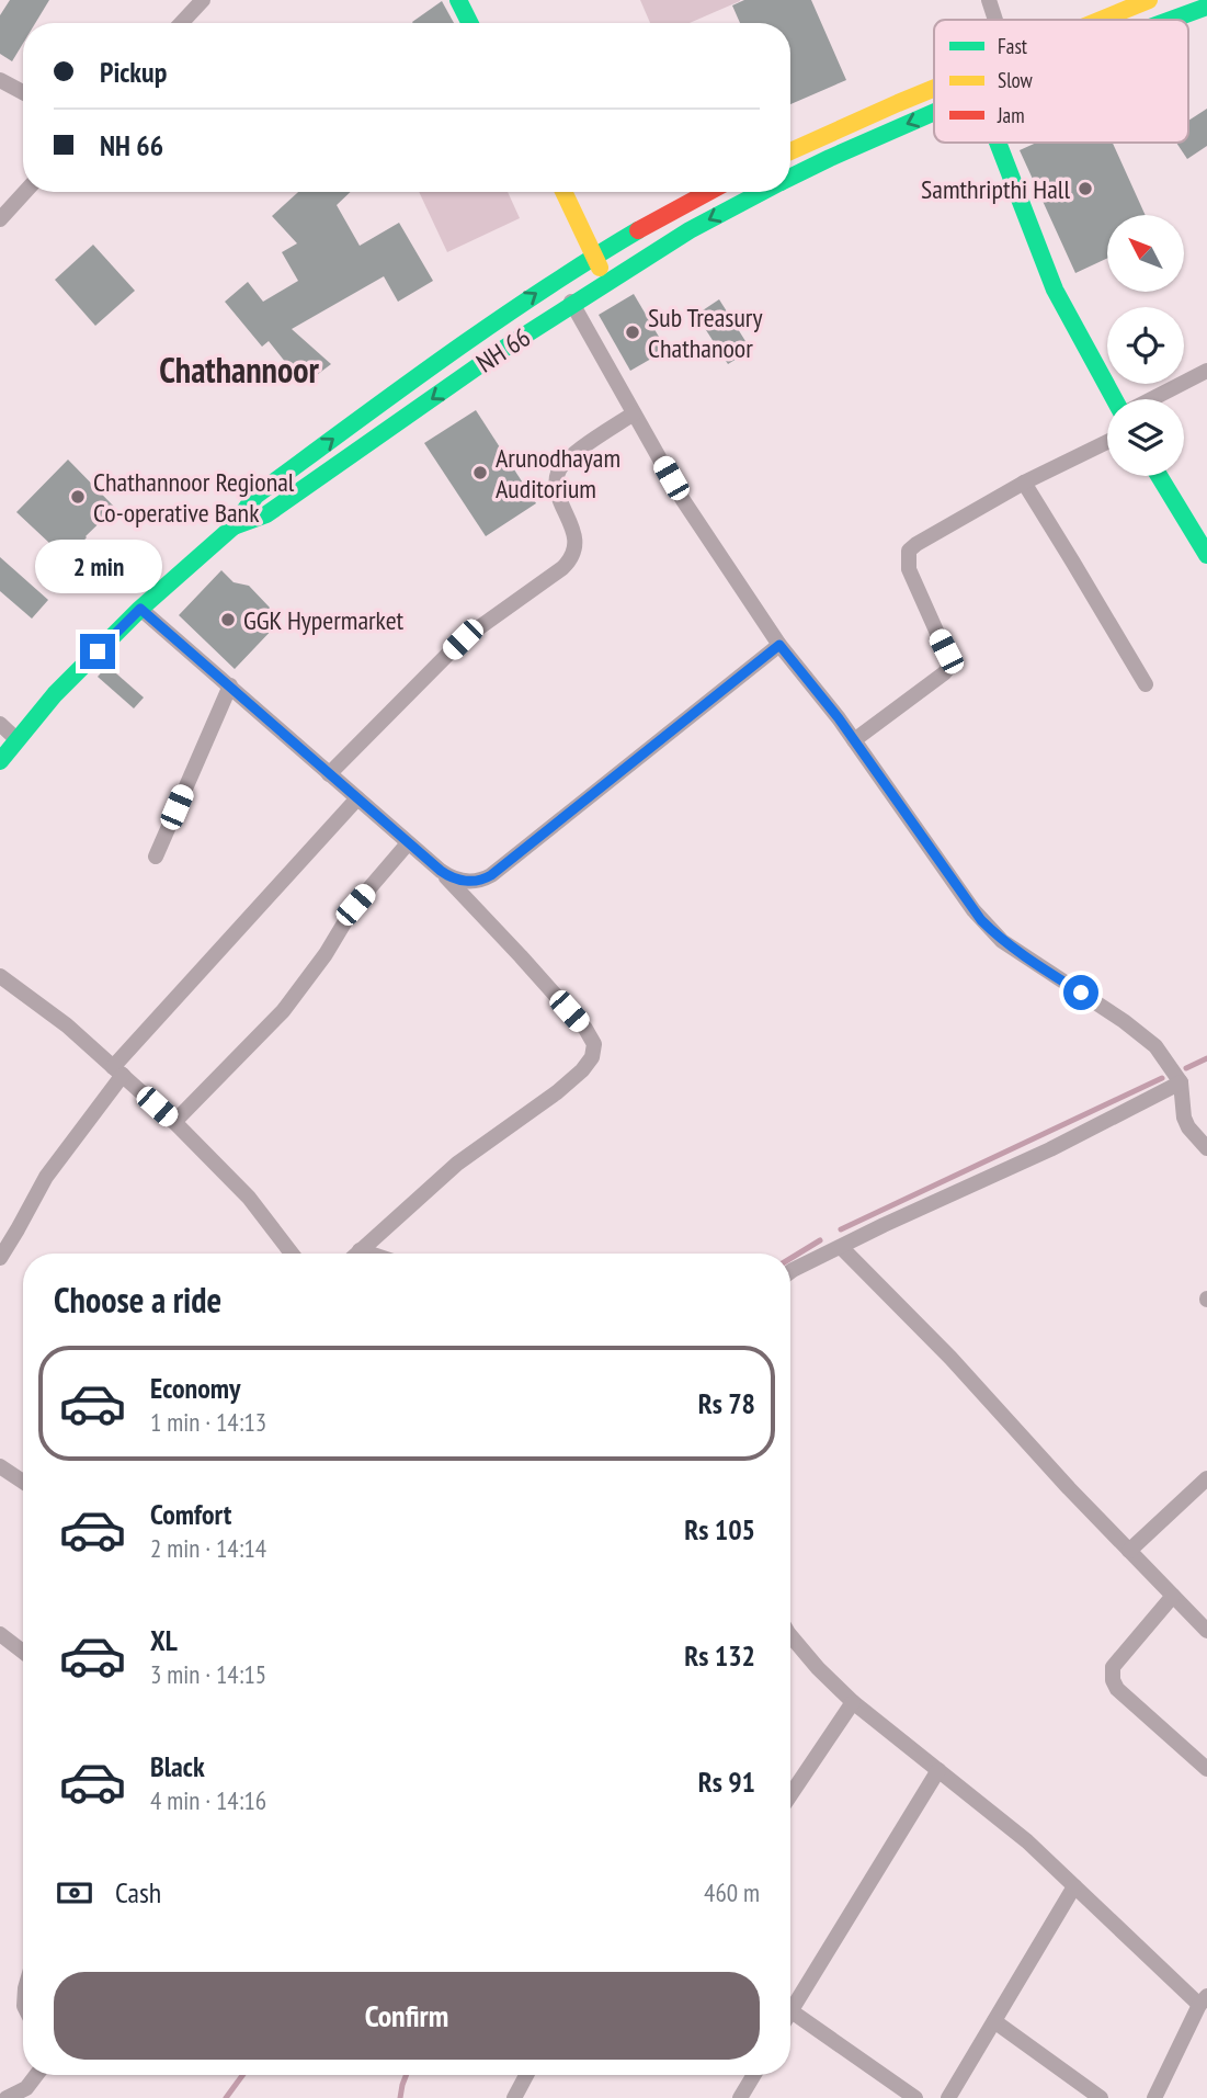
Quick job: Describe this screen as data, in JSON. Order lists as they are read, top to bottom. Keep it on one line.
{"streets":{"main road":["NH 66"]},"districts":["Chathannoor"],"places":["Samthripthi Hall","Sub Treasury Chathanoor","Arunodhayam Auditorium","Chathannoor Regional Co-operative Bank","GGK Hypermarket"],"legend":["Fast","Slow","Jam"],"north":"top left","page":{"banner":["Pickup","NH 66"],"bubble":"2 min","heading":"Choose a ride","list":[{"name":"Economy","note":"1 min · 14:13","value":"Rs 78"},{"name":"Comfort","note":"2 min · 14:14","value":"Rs 105"},{"name":"XL","note":"3 min · 14:15","value":"Rs 132"},{"name":"Black","note":"4 min · 14:16","value":"Rs 91"}],"pay":["Cash","460 m"],"buttons":"Confirm"}}
